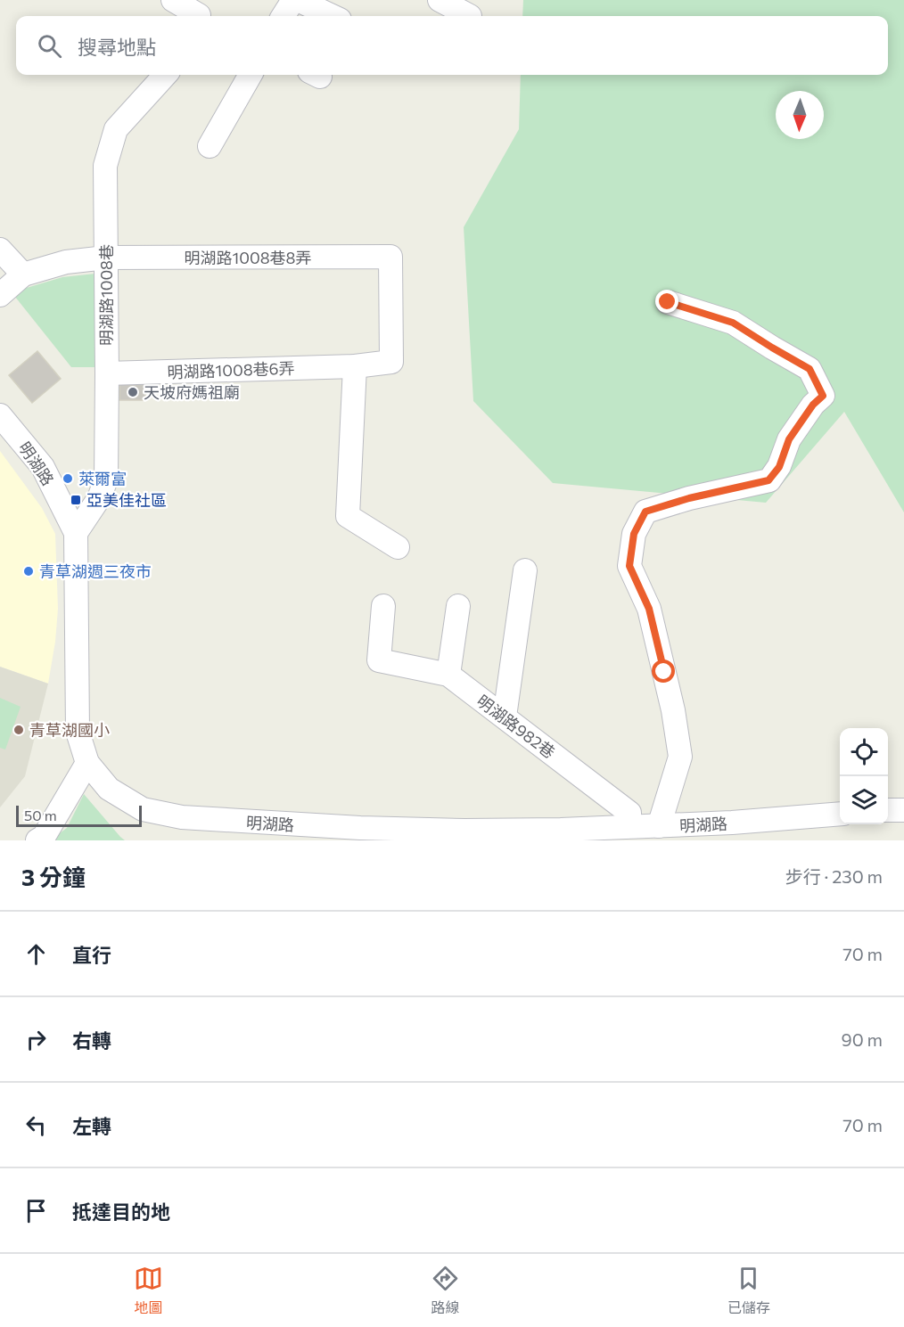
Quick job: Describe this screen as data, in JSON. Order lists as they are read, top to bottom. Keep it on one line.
{"streets":{"street":["明湖路1008巷8弄","明湖路1008巷","明湖路1008巷6弄","明湖路","明湖路982巷"]},"crossings":[["明湖路1008巷8弄","明湖路1008巷"],["明湖路1008巷8弄","明湖路1008巷6弄"],["明湖路1008巷","明湖路1008巷6弄"],["明湖路1008巷","明湖路"],["明湖路","明湖路982巷"]],"places":{"other":["天坡府媽祖廟","萊爾富","青草湖週三夜市","青草湖國小"],"transit":["亞美佳社區"]},"scale_bar":"50 m","north":"bottom","page":{"search":"搜尋地點","scale":"50 m","heading":["3 分鐘","步行 · 230 m"],"list":[["直行","70 m"],["右轉","90 m"],["左轉","70 m"],"抵達目的地"],"nav":["地圖","路線","已儲存"]}}
